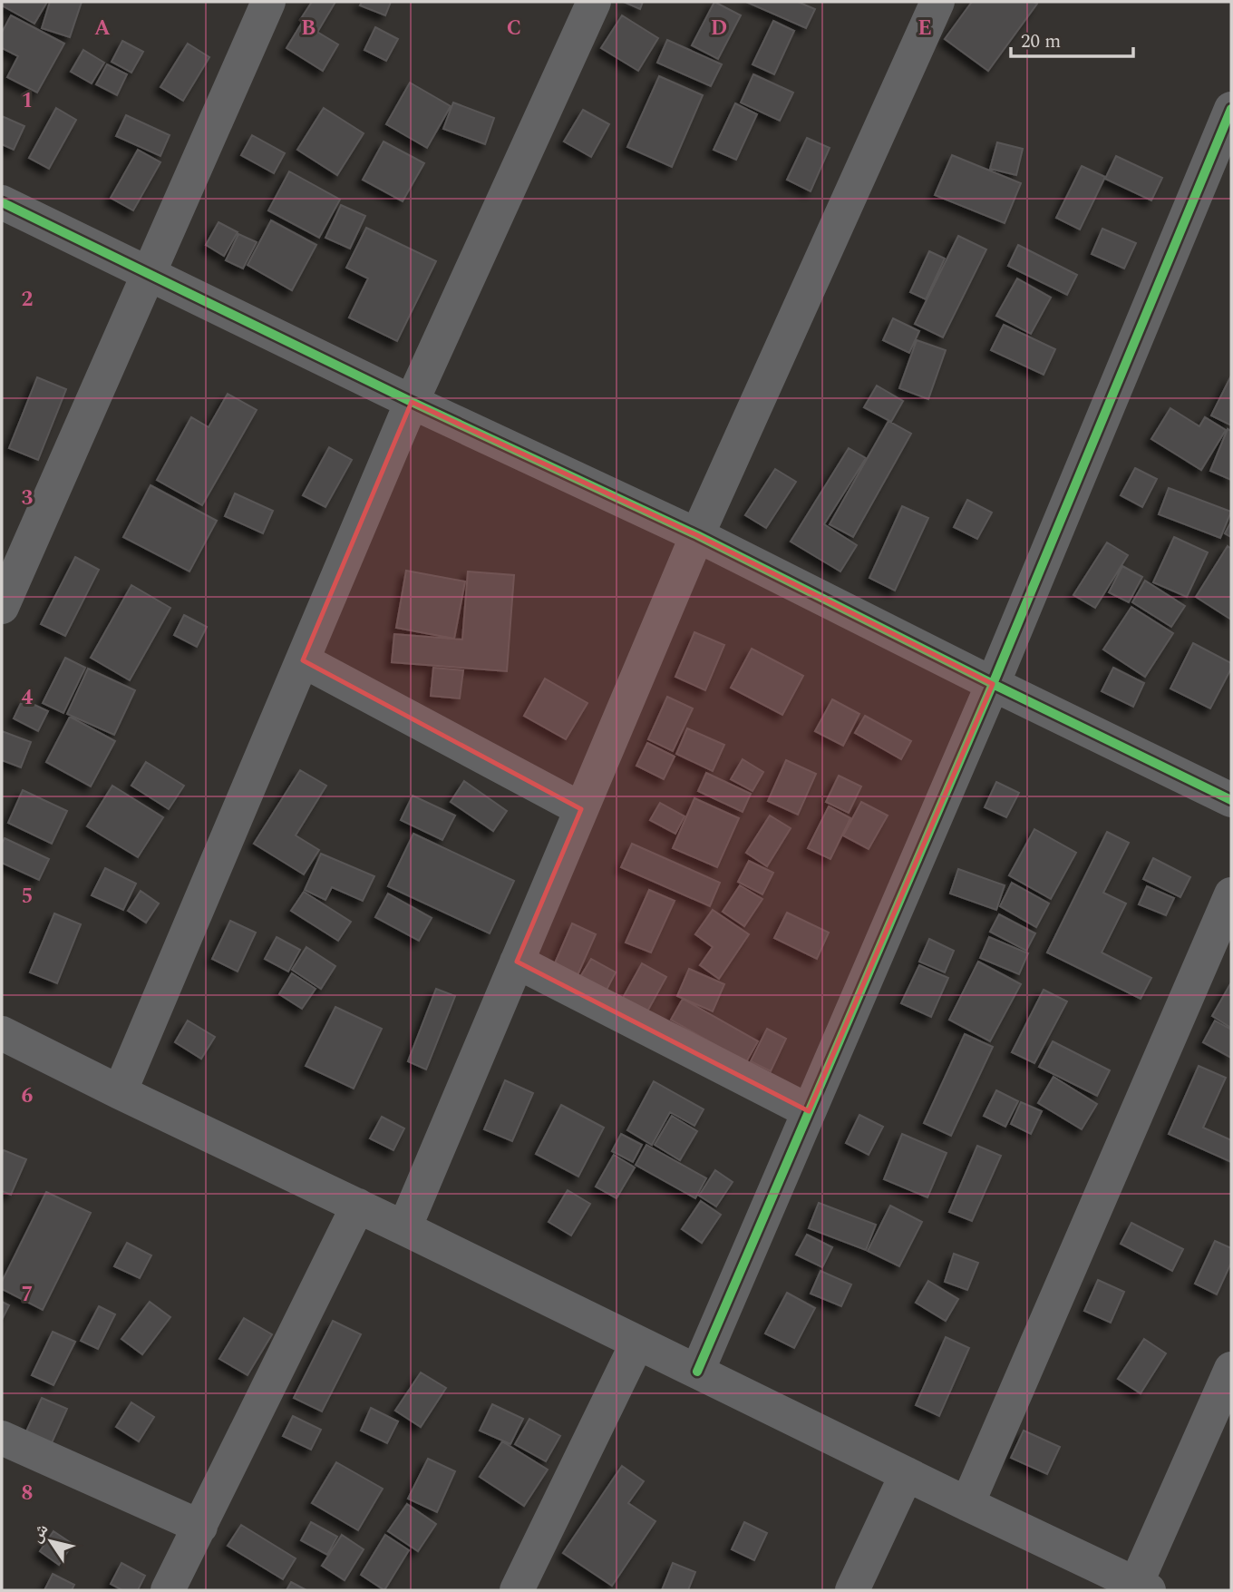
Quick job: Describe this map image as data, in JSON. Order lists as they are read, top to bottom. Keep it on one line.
{"scale_bar":"20 m","north":"top left","grid":{"columns":["A","B","C","D","E"],"rows":["1","2","3","4","5","6","7","8"]}}
